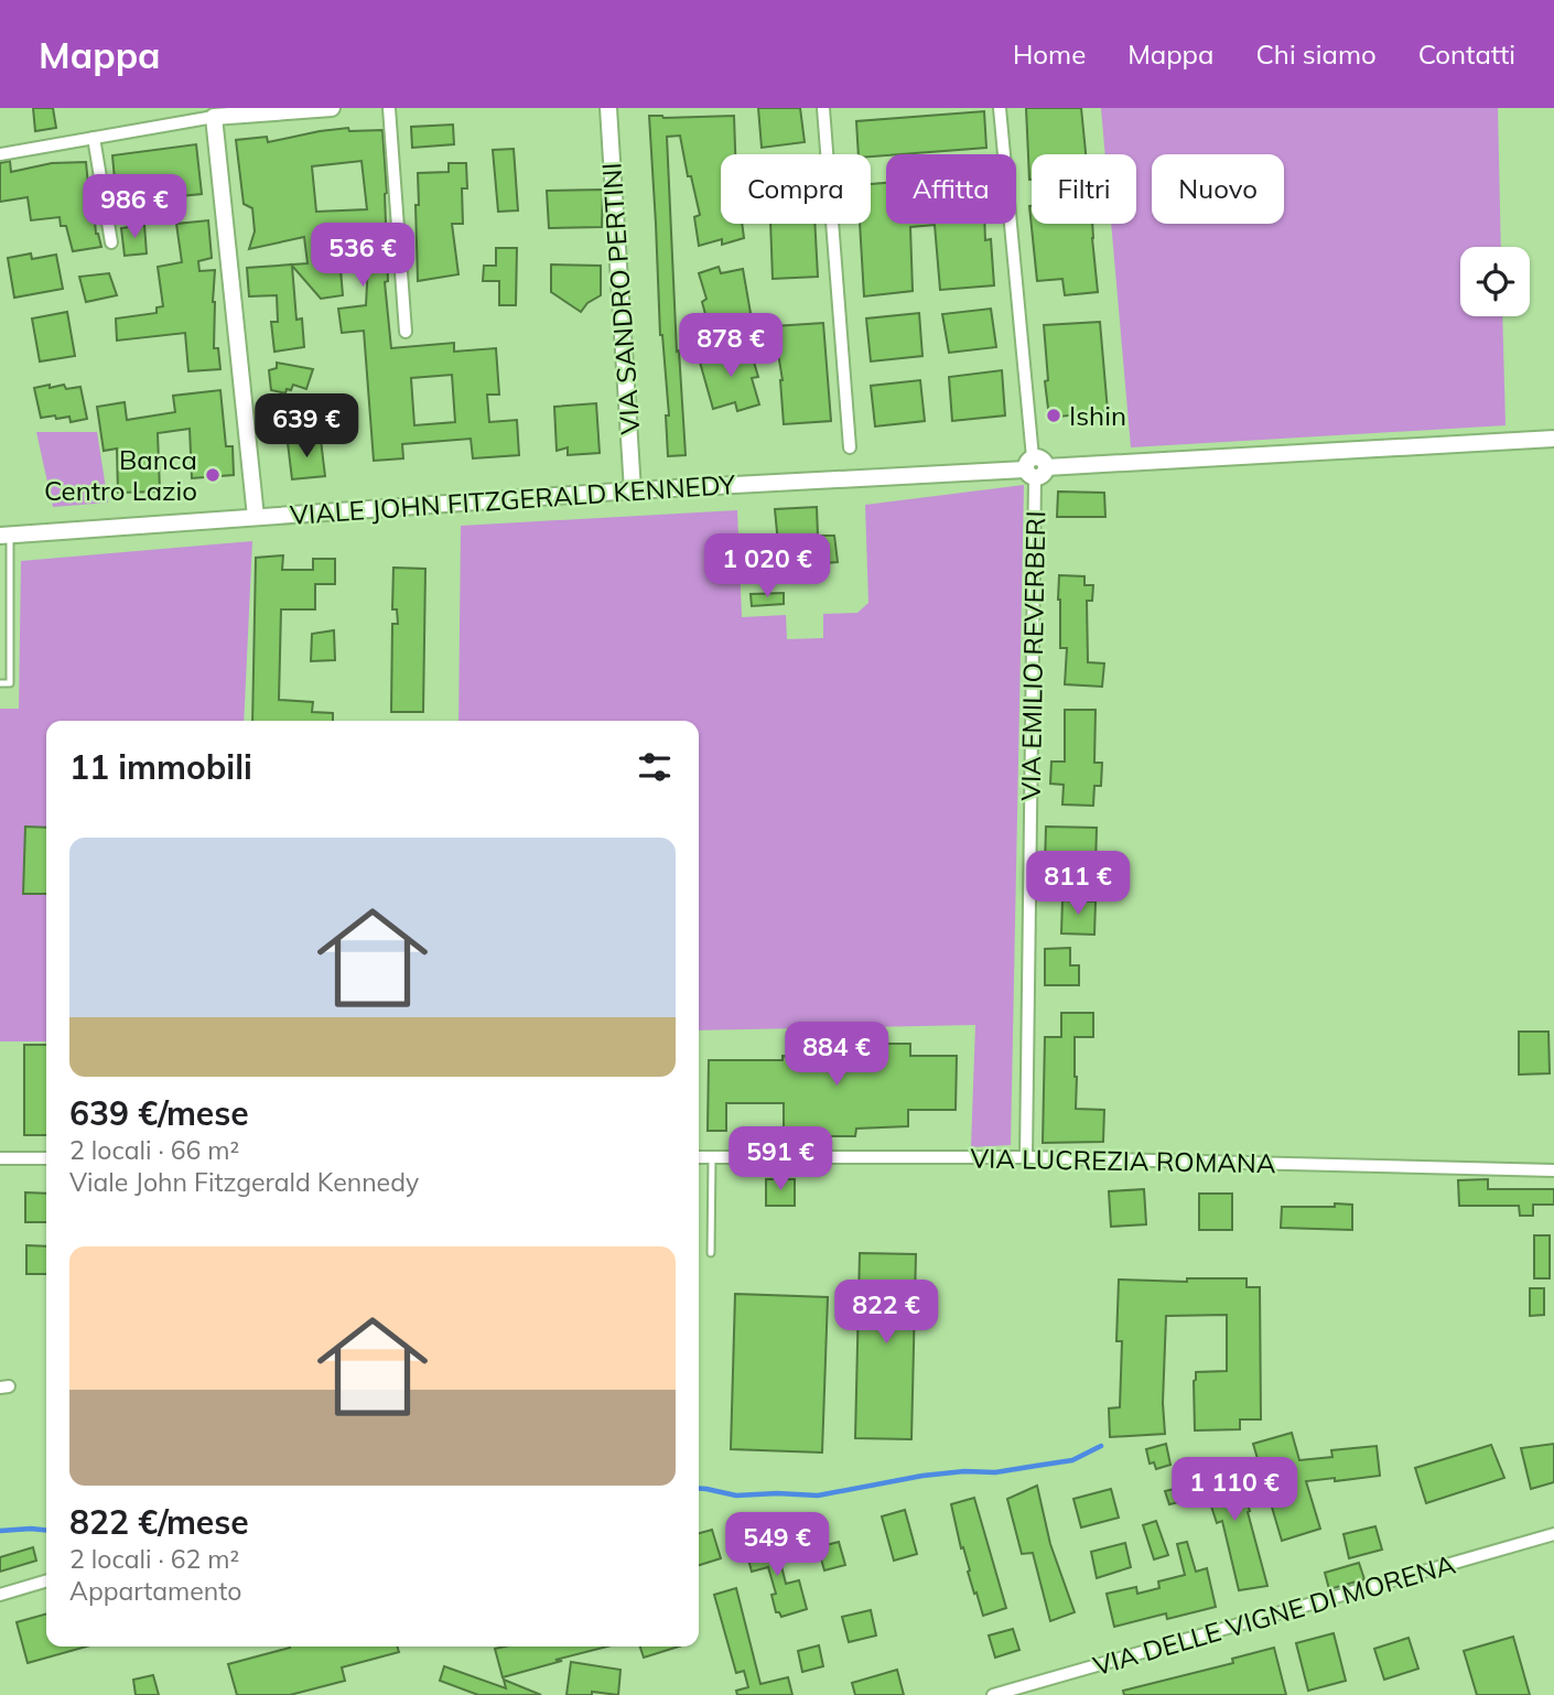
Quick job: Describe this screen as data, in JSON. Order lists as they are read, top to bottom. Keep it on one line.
{"streets":{"street":["VIA SANDRO PERTINI","VIALE JOHN FITZGERALD KENNEDY","VIA EMILIO REVERBERI","VIA LUCREZIA ROMANA","VIA DELLE VIGNE DI MORENA"]},"crossings":[["VIA SANDRO PERTINI","VIALE JOHN FITZGERALD KENNEDY"],["VIALE JOHN FITZGERALD KENNEDY","VIA EMILIO REVERBERI"],["VIA EMILIO REVERBERI","VIA LUCREZIA ROMANA"]],"places":["Ishin","Banca Centro Lazio"],"page":{"header":"Mappa","nav":["Home","Mappa","Chi siamo","Contatti"],"chip":["Compra","Affitta","Filtri","Nuovo"],"price":["986 €","536 €","878 €","639 €","1 020 €","811 €","884 €","591 €","822 €","1 110 €","549 €"],"heading":"11 immobili","list":[{"name":"639 €/mese","note":"2 locali · 66 m² · Viale John Fitzgerald Kennedy"},{"name":"822 €/mese","note":"2 locali · 62 m² · Appartamento"}]}}
